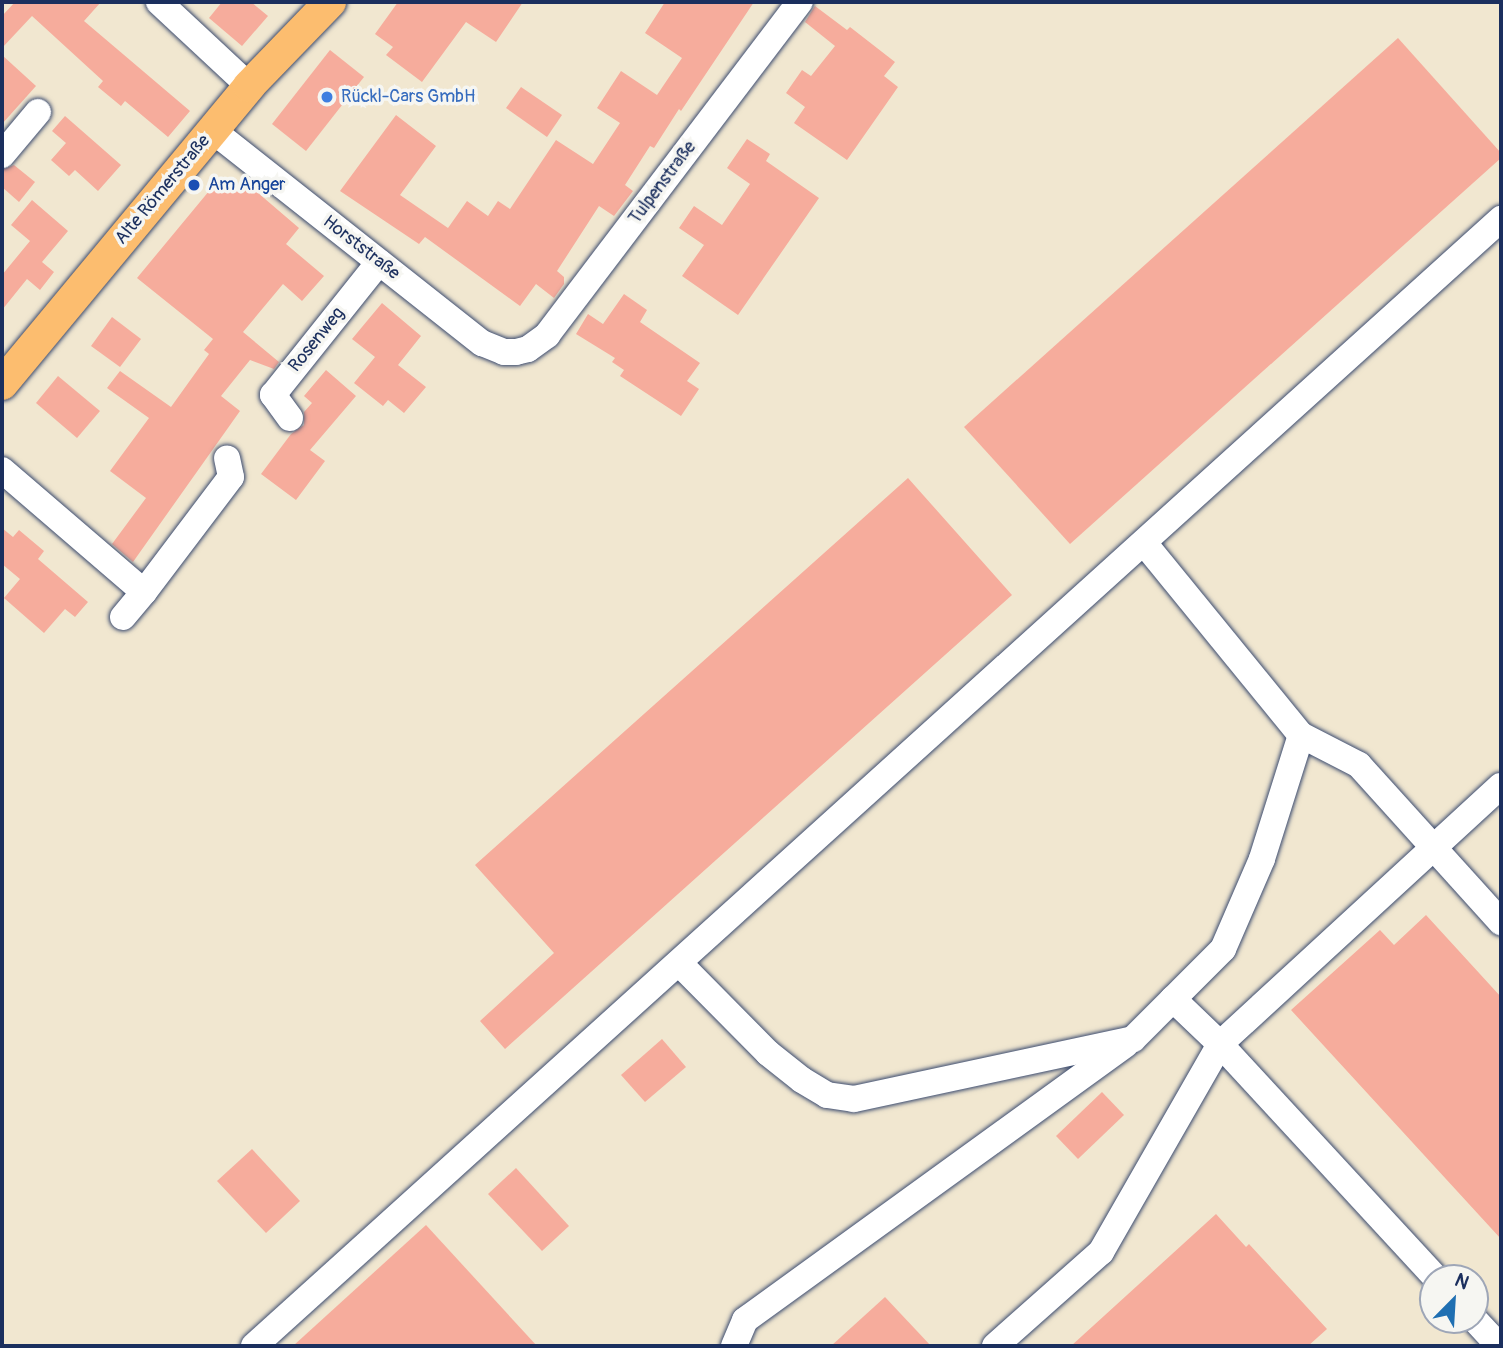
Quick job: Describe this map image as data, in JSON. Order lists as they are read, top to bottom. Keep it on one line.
{"streets":{"main road":["Alte Römerstraße"],"street":["Tulpenstraße","Horststraße","Rosenweg"]},"crossings":[["Tulpenstraße","Horststraße"],["Alte Römerstraße","Horststraße"],["Horststraße","Rosenweg"]],"places":["Rückl-Cars GmbH","Am Anger"],"north":"top right"}
